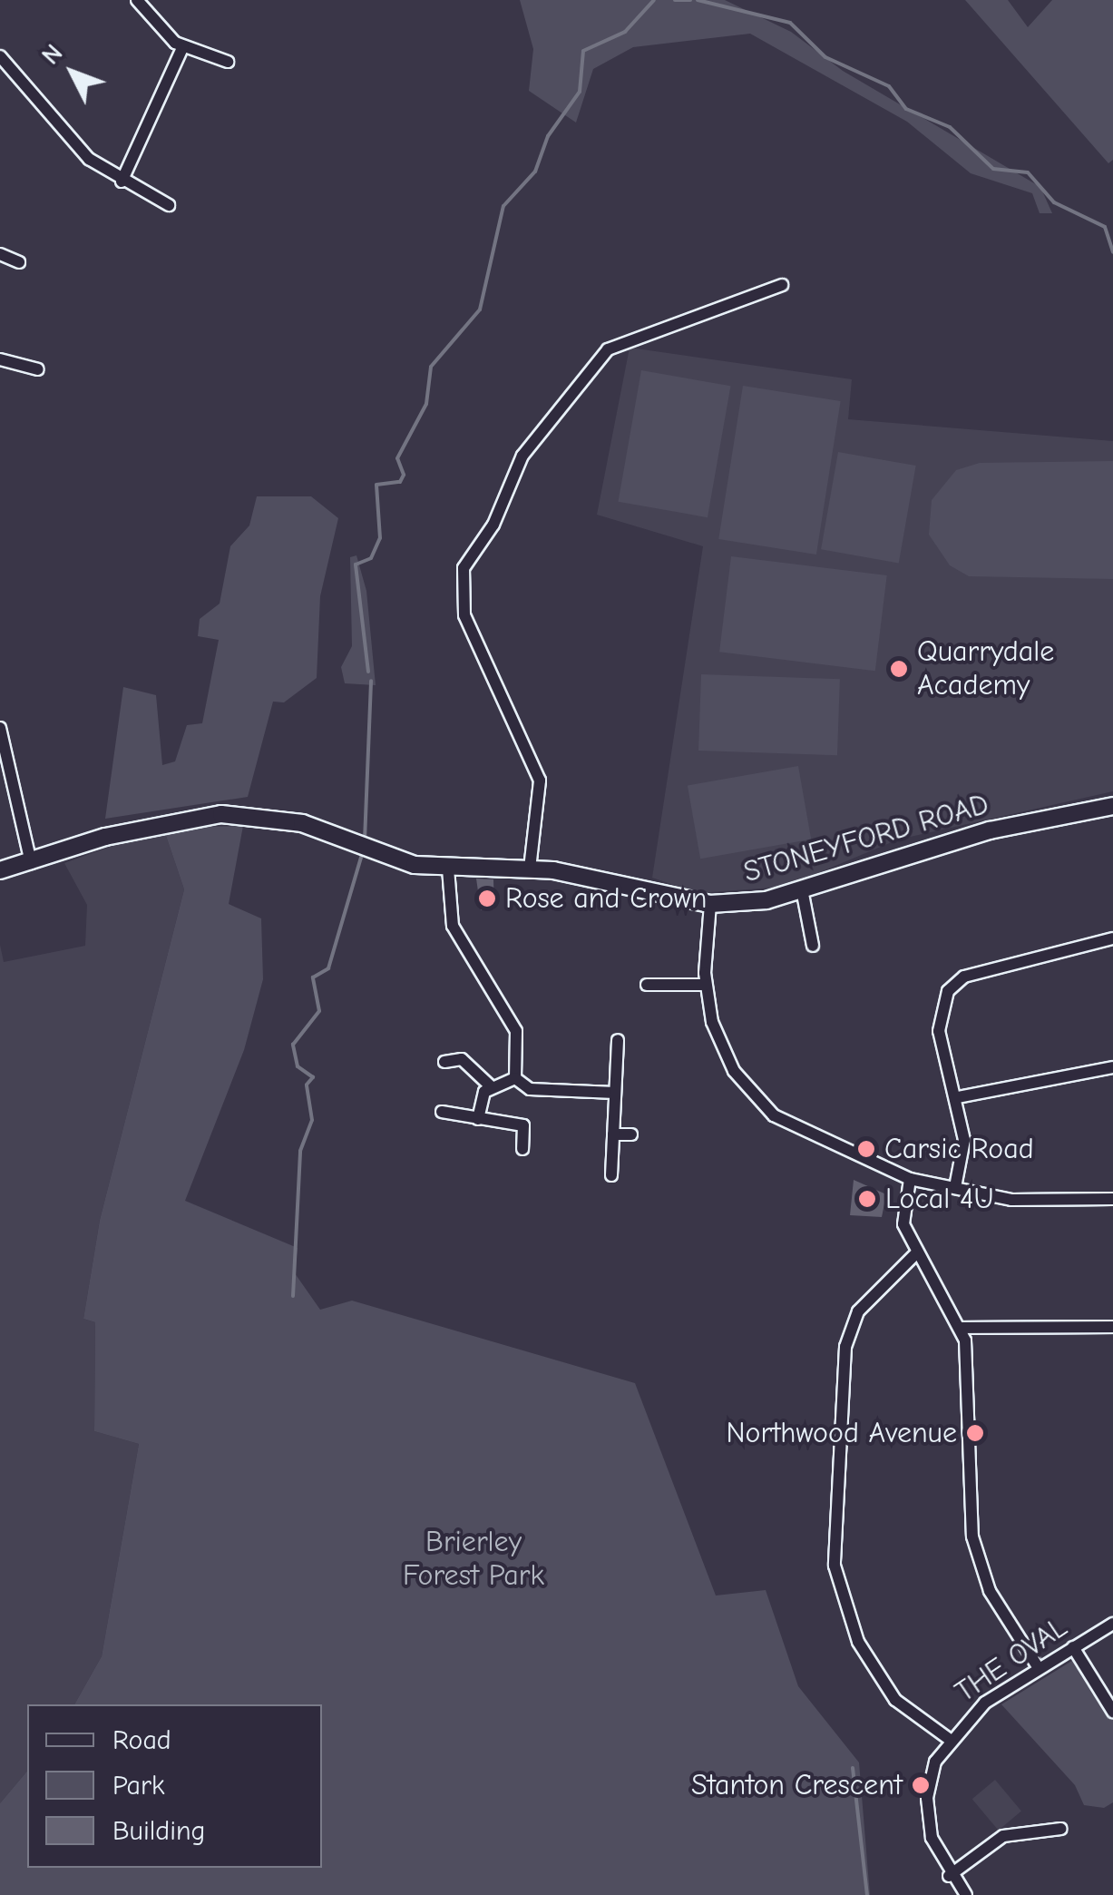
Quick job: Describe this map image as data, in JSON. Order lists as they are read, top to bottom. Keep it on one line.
{"streets":{"main road":["STONEYFORD ROAD"],"street":["THE OVAL"]},"parks":["Brierley Forest Park"],"places":["Quarrydale Academy","Rose and Crown","Carsic Road","Local 4U","Northwood Avenue","Stanton Crescent"],"legend":["Road","Park","Building"],"north":"top left"}
